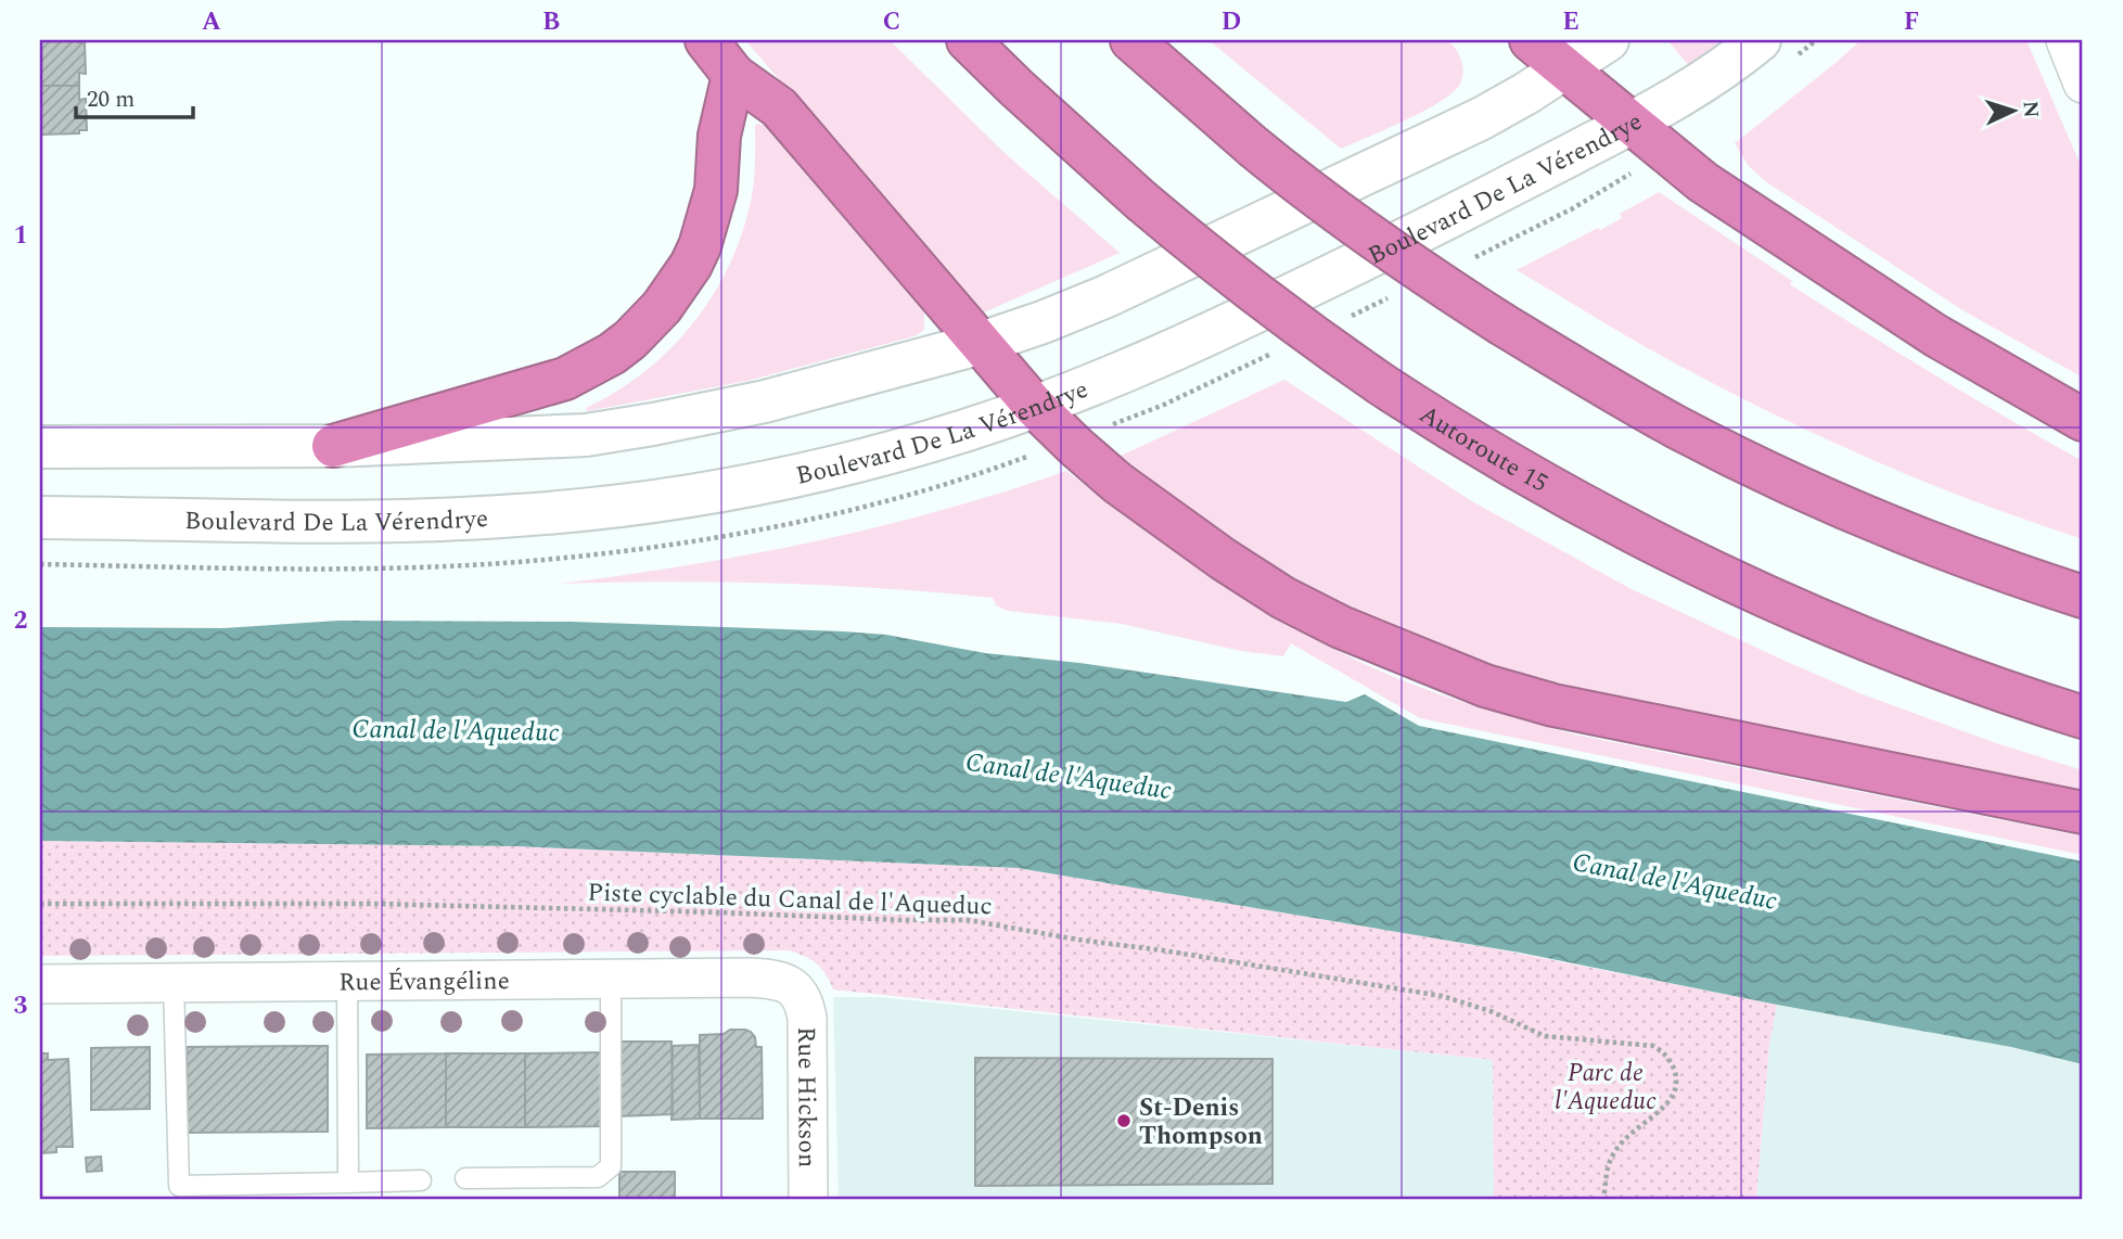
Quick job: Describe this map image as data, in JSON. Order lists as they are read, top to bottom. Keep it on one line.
{"streets":{"highway":["Autoroute 15"],"main road":["Boulevard De La Vérendrye"],"street":["Rue Évangéline","Rue Hickson"],"path":["Piste cyclable du Canal de l'Aqueduc"]},"crossings":[["Rue Évangéline","Rue Hickson"]],"water":["Canal de l'Aqueduc"],"parks":["Parc de l'Aqueduc"],"places":["St-Denis Thompson"],"scale_bar":"20 m","north":"right","grid":{"columns":["A","B","C","D","E","F"],"rows":["1","2","3"]}}
